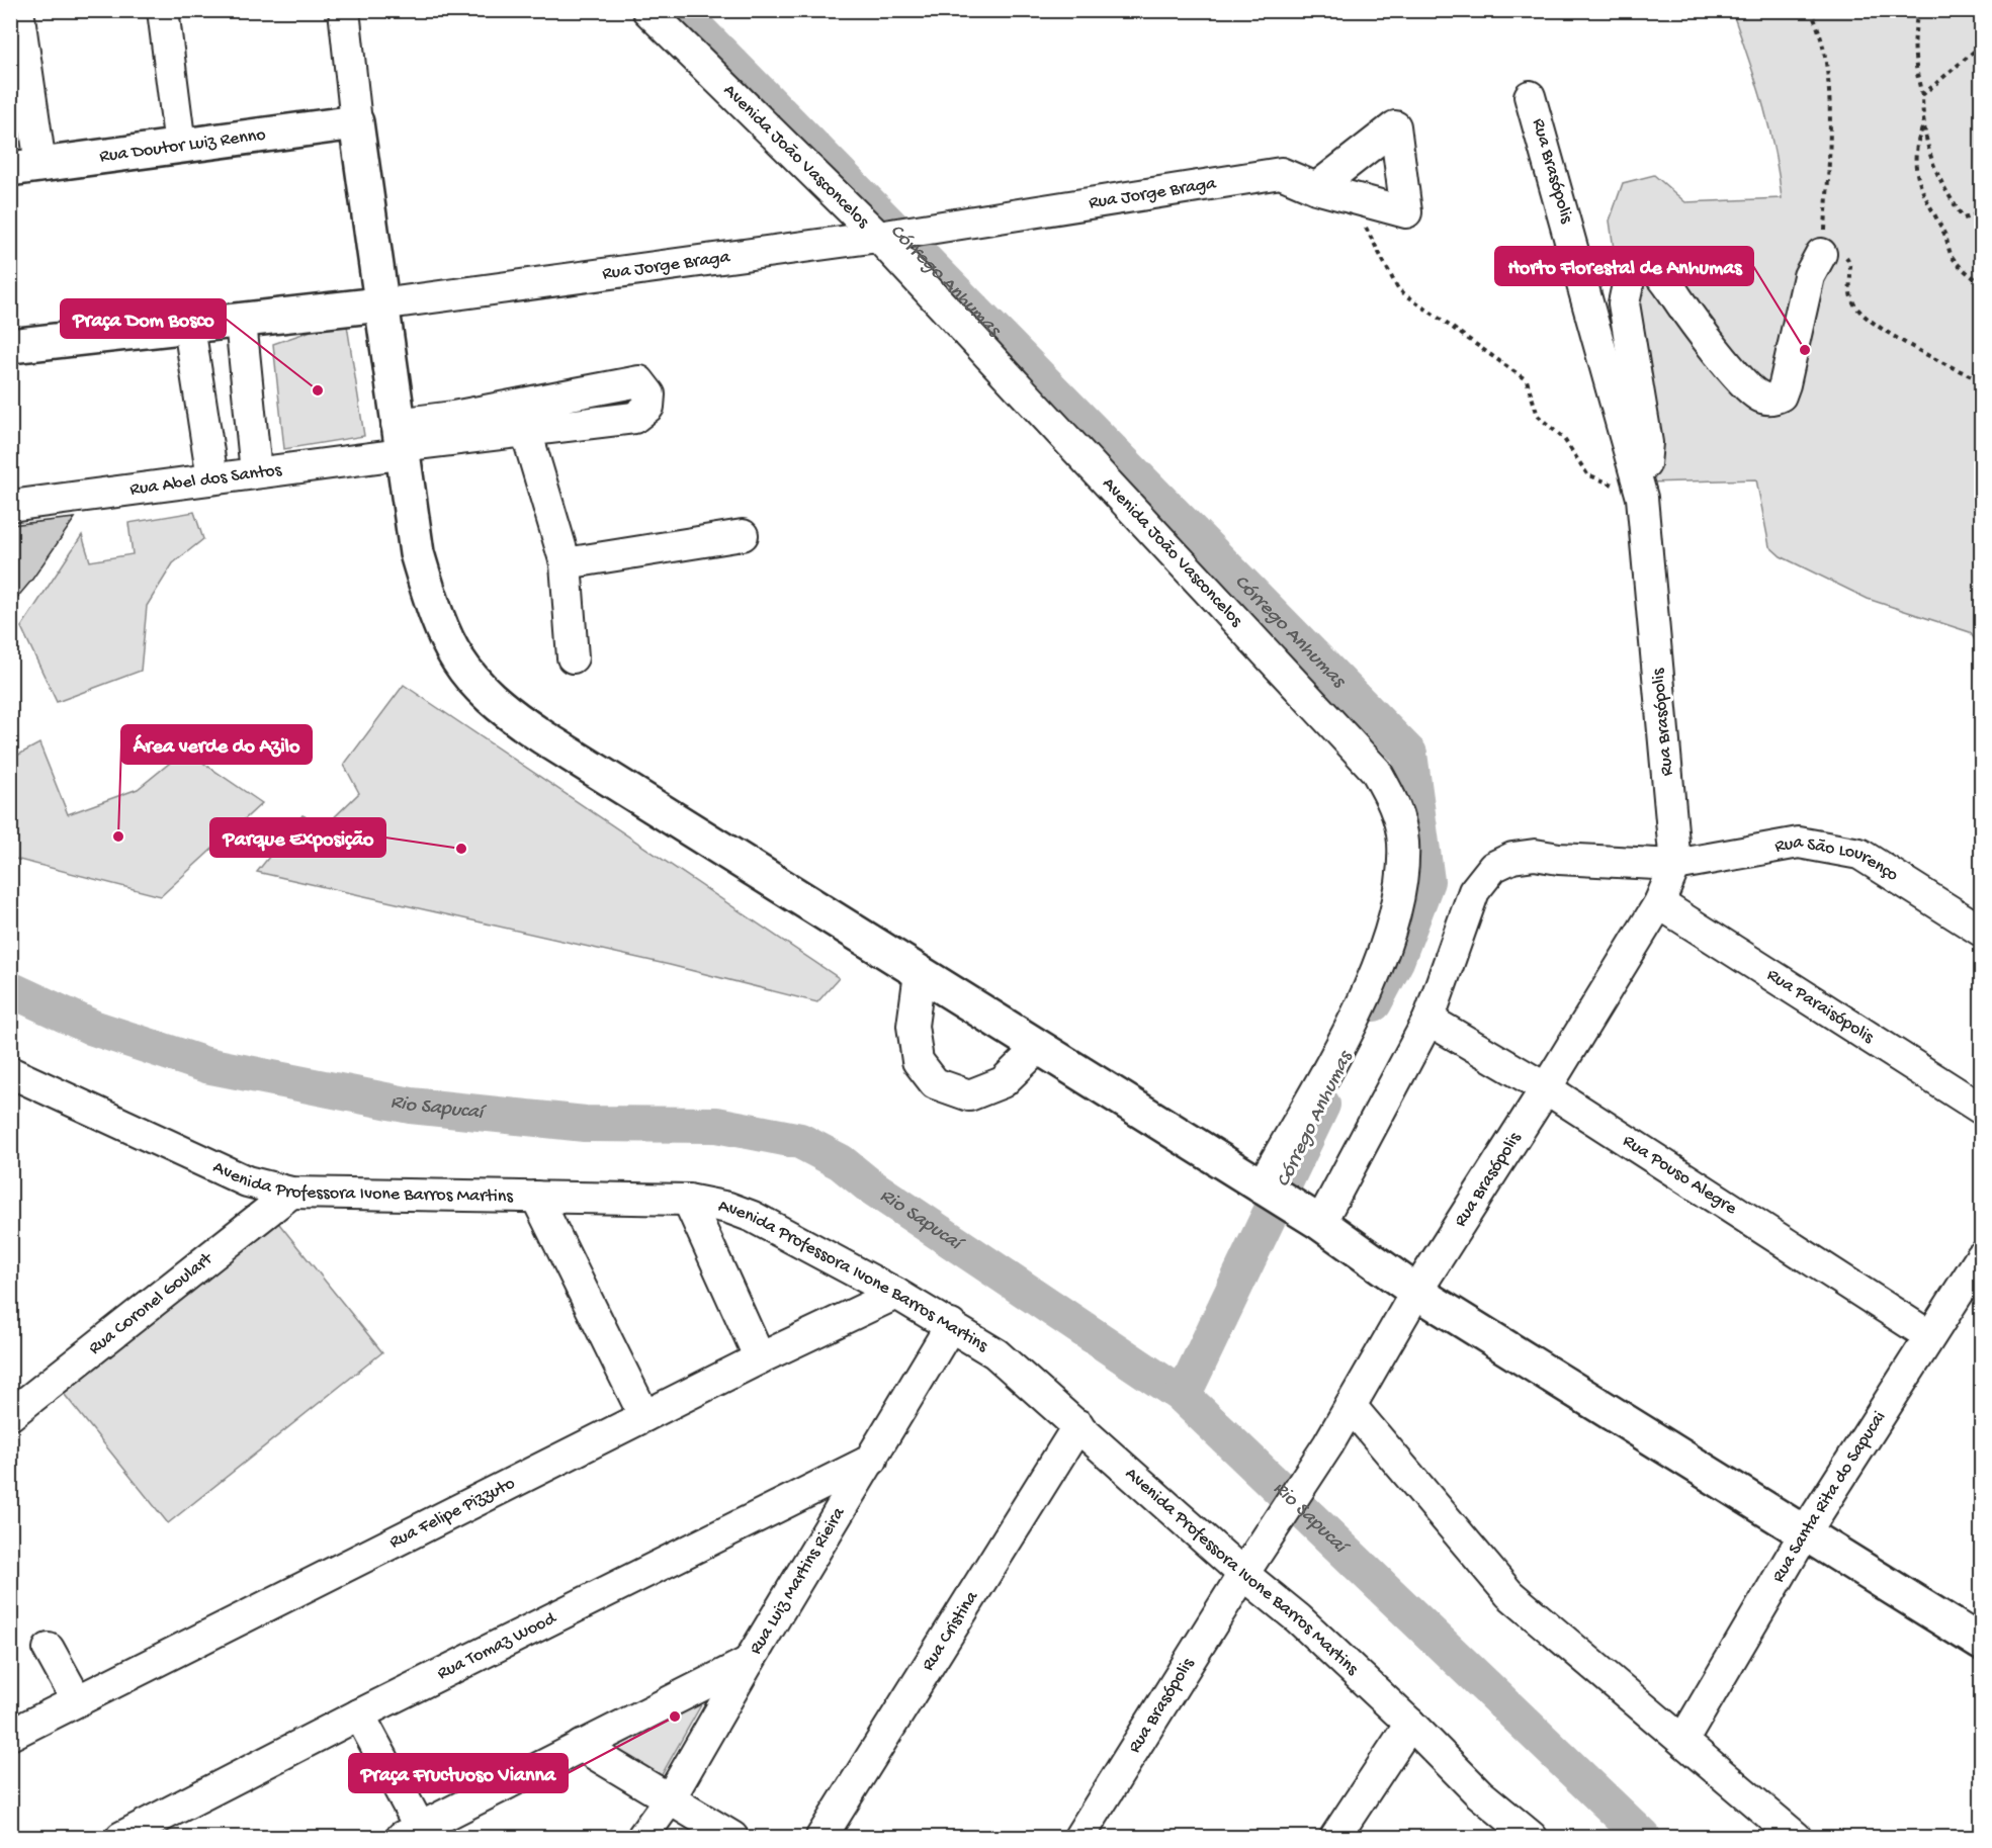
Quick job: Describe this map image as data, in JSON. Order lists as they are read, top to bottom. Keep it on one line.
{"streets":{"highway":["Rua Doutor Luiz Renno","Rua Jorge Braga"],"street":["Avenida João Vasconcelos","Rua Brasópolis","Rua Abel dos Santos","Rua São Lourenço","Rua Paraisópolis","Rua Pouso Alegre","Avenida Professora Ivone Barros Martins","Rua Coronel Goulart","Rua Santa Rita do Sapucai","Rua Felipe Pizzuto","Rua Luiz Martins Rieira","Rua Cristina","Rua Tomaz Wood"]},"crossings":[["Avenida João Vasconcelos","Rua Jorge Braga"],["Rua Brasópolis","Rua São Lourenço"],["Rua Brasópolis","Rua Paraisópolis"],["Rua Brasópolis","Rua Pouso Alegre"],["Rua Brasópolis","Avenida Professora Ivone Barros Martins"],["Rua São Lourenço","Rua Pouso Alegre"],["Rua Pouso Alegre","Rua Santa Rita do Sapucai"],["Avenida Professora Ivone Barros Martins","Rua Coronel Goulart"],["Avenida Professora Ivone Barros Martins","Rua Felipe Pizzuto"],["Avenida Professora Ivone Barros Martins","Rua Luiz Martins Rieira"],["Avenida Professora Ivone Barros Martins","Rua Cristina"],["Rua Luiz Martins Rieira","Rua Tomaz Wood"]],"water":["Córrego Anhumas","Rio Sapucaí"],"places":["Horto Florestal de Anhumas","Praça Dom Bosco","Área verde do Azilo","Parque Exposição","Praça Fructuoso Vianna"]}
